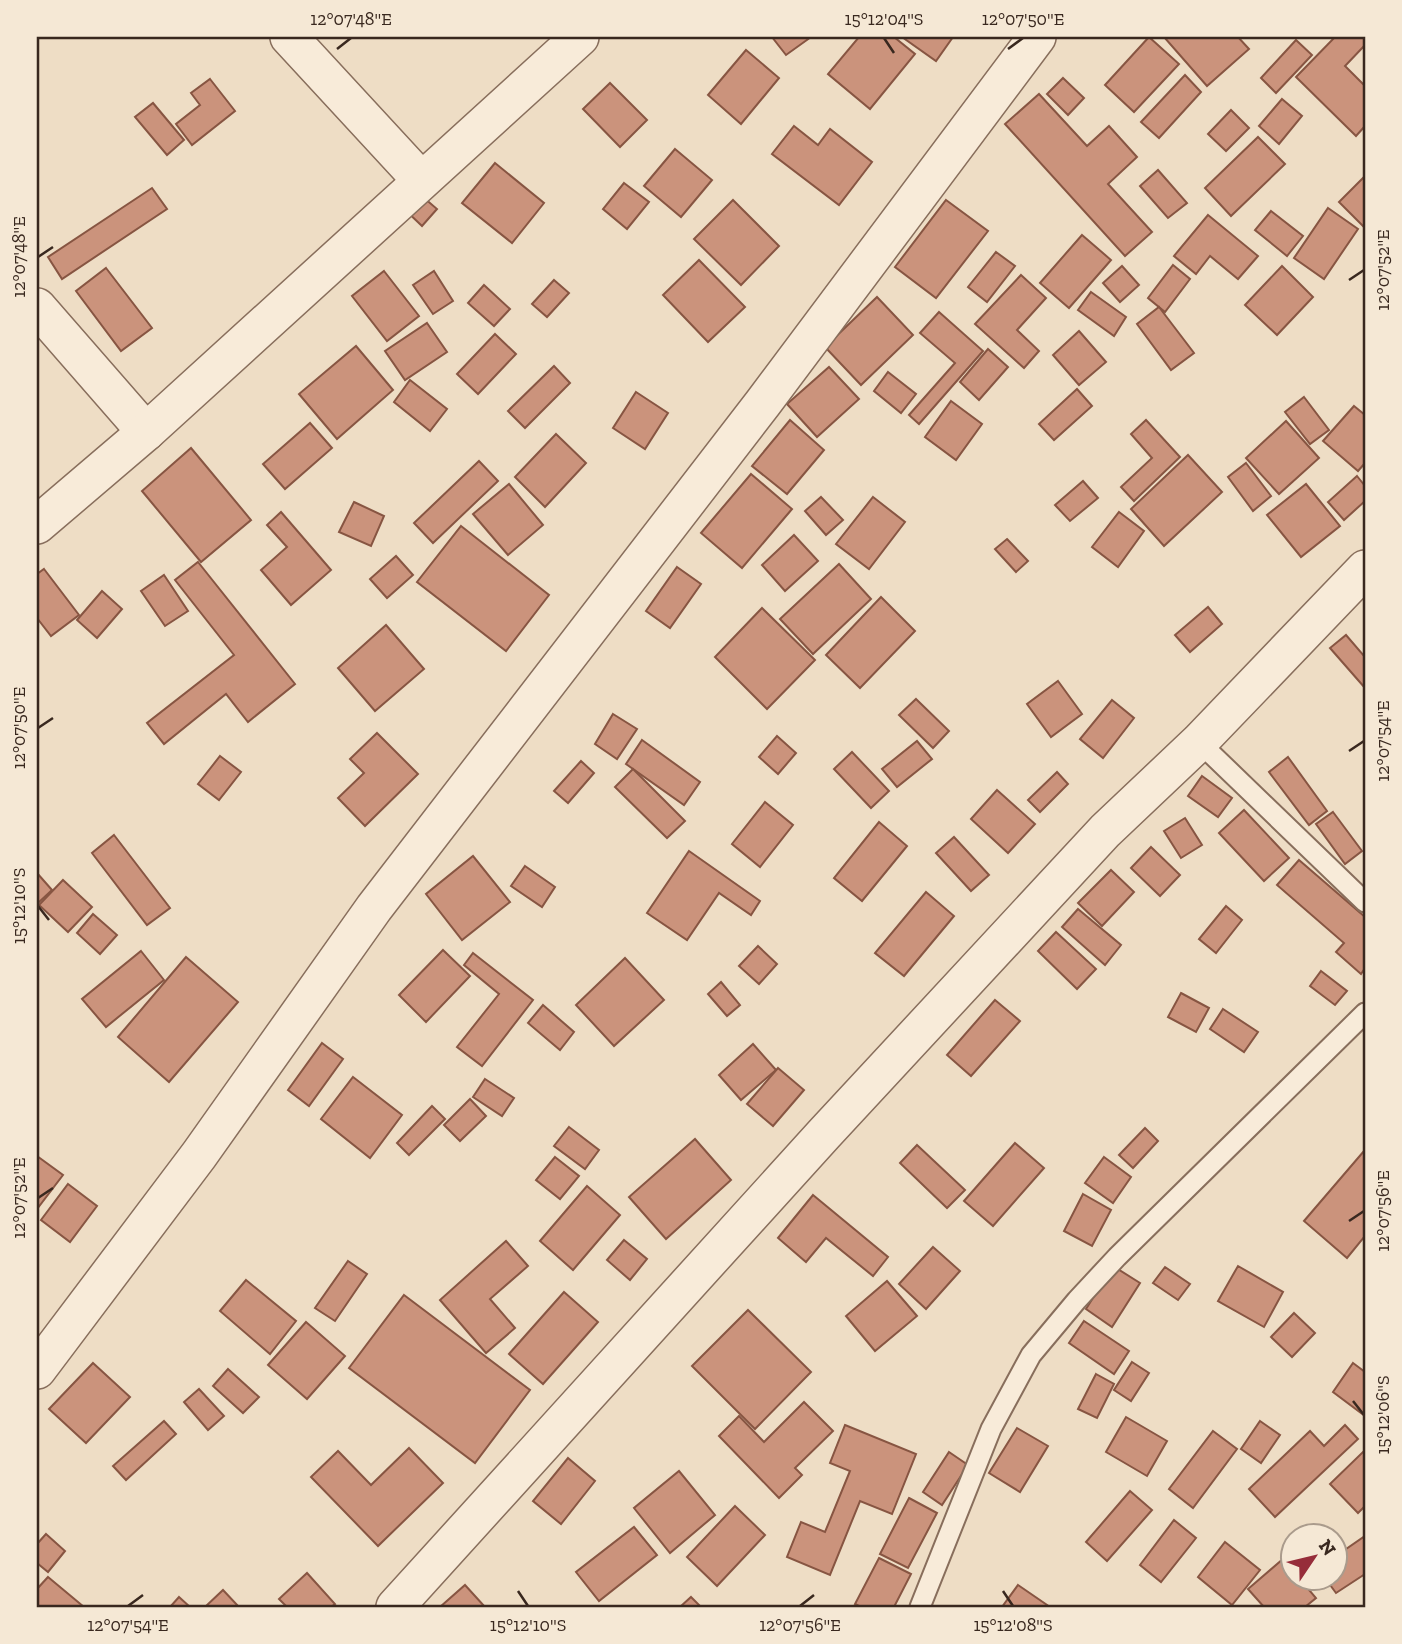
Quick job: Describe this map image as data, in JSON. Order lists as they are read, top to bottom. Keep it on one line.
{"north":"top right","coordinates":["12°07'48\"E","15°12'04\"S","12°07'50\"E","12°07'52\"E","12°07'54\"E","15°12'10\"S","12°07'56\"E","15°12'06\"S","15°12'08\"S"]}
